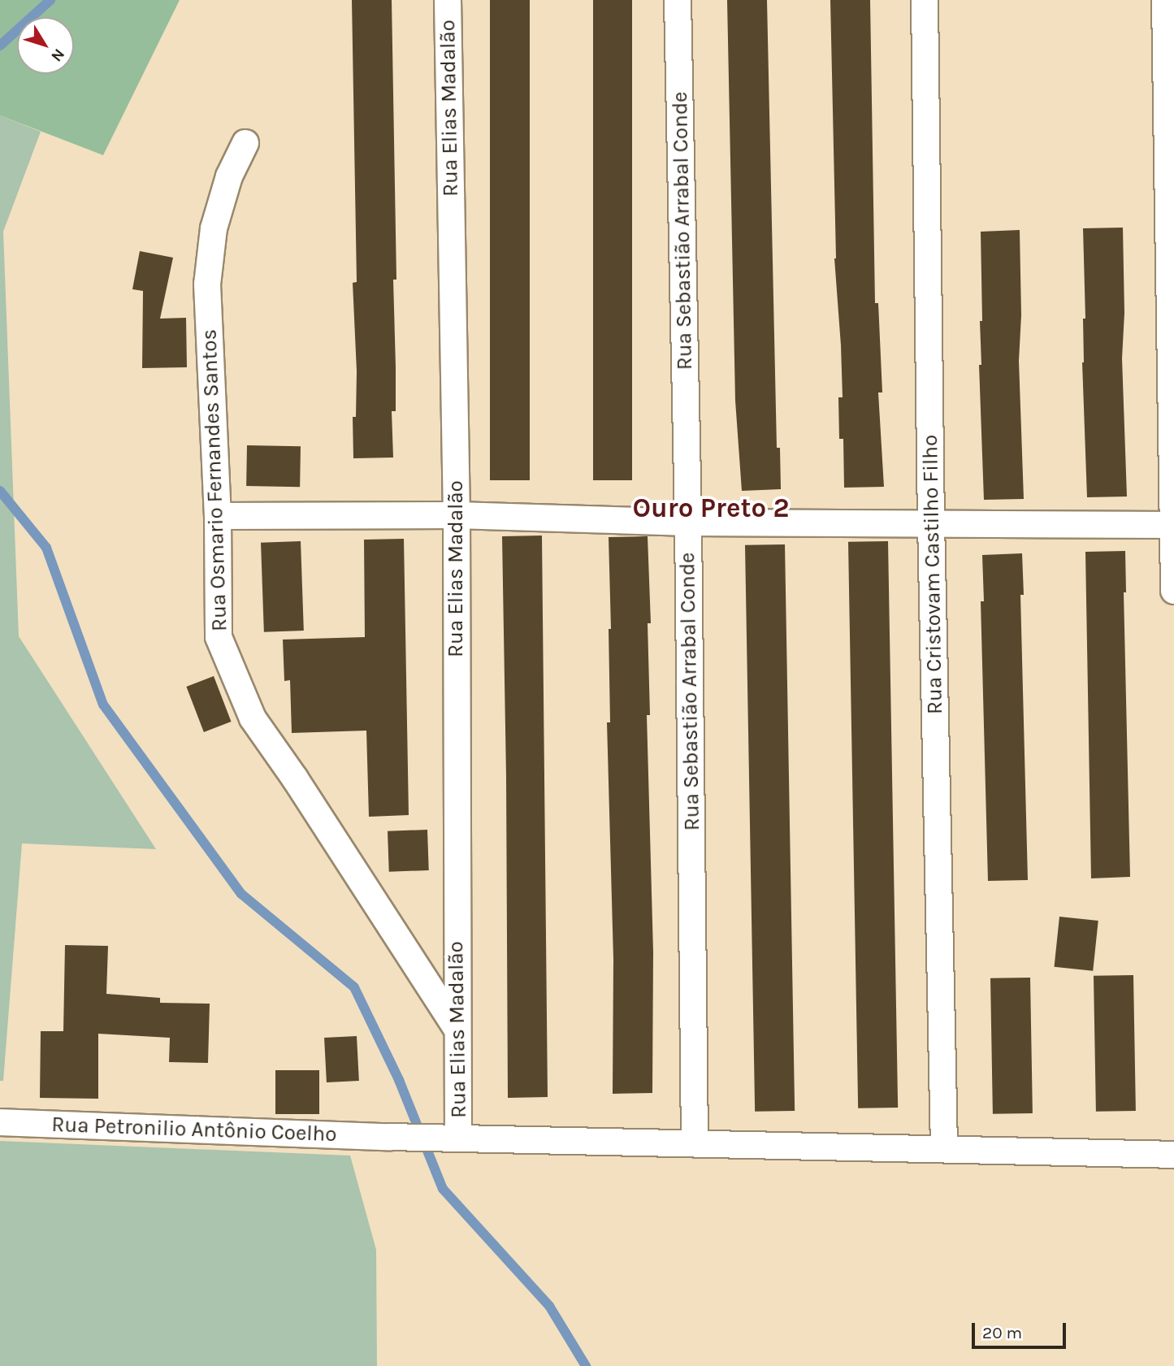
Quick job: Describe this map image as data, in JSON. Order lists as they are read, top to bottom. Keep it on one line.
{"streets":{"street":["Rua Elias Madalão","Rua Sebastião Arrabal Conde","Rua Osmario Fernandes Santos","Rua Cristovam Castilho Filho","Rua Petronilio Antônio Coelho"]},"crossings":[["Rua Elias Madalão","Rua Osmario Fernandes Santos"],["Rua Elias Madalão","Rua Petronilio Antônio Coelho"],["Rua Sebastião Arrabal Conde","Rua Petronilio Antônio Coelho"],["Rua Cristovam Castilho Filho","Rua Petronilio Antônio Coelho"]],"districts":["Ouro Preto 2"],"scale_bar":"20 m","north":"bottom right"}
